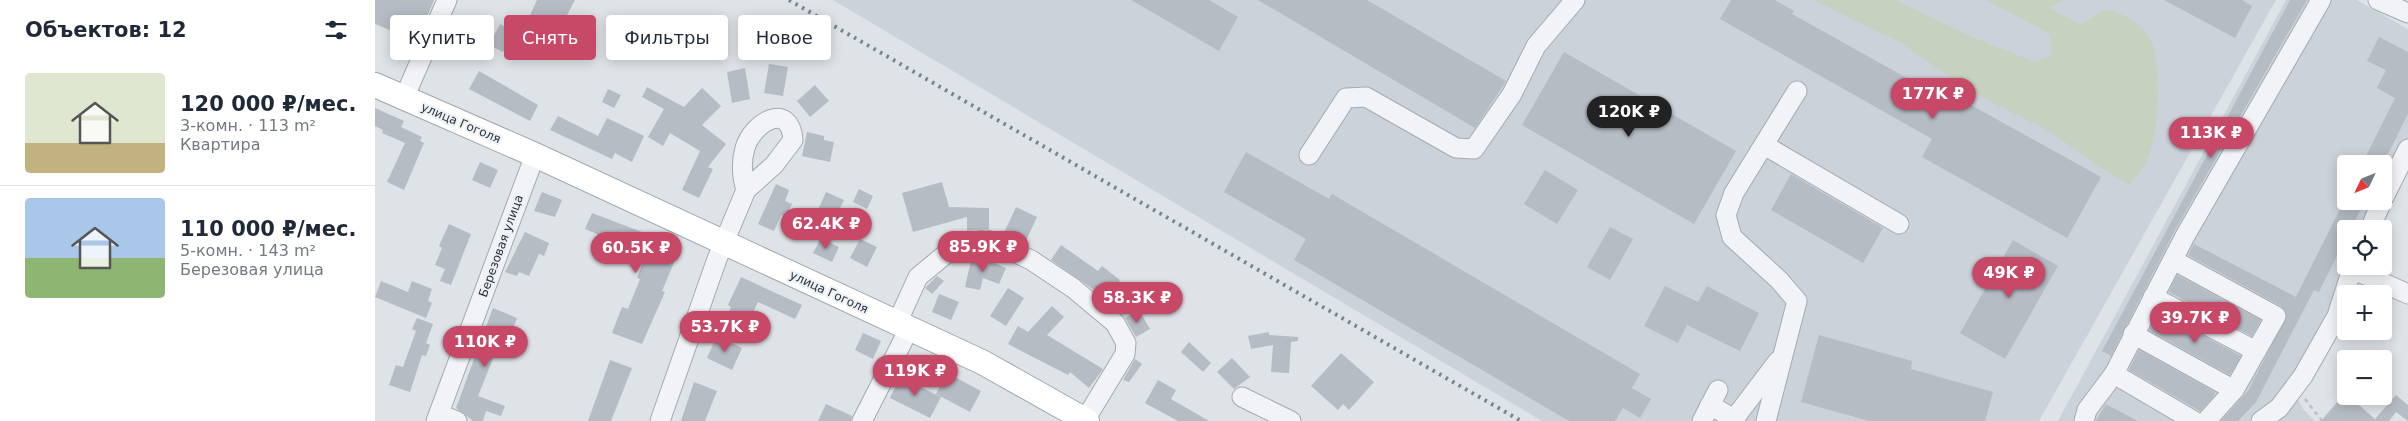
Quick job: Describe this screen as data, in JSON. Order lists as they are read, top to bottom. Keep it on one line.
{"streets":{"main road":["улица Гоголя"],"street":["Березовая улица"]},"crossings":[["улица Гоголя","Березовая улица"]],"north":"bottom left","page":{"heading":"Объектов: 12","chip":["Купить","Снять","Фильтры","Новое"],"list":[{"name":"120 000 ₽/мес.","note":"3-комн. · 113 m² · Квартира"},{"name":"110 000 ₽/мес.","note":"5-комн. · 143 m² · Березовая улица"}],"price":["177K ₽","120K ₽","113K ₽","62.4K ₽","85.9K ₽","60.5K ₽","49K ₽","58.3K ₽","39.7K ₽","53.7K ₽","110K ₽","119K ₽"],"map_buttons":["+","−"]}}
